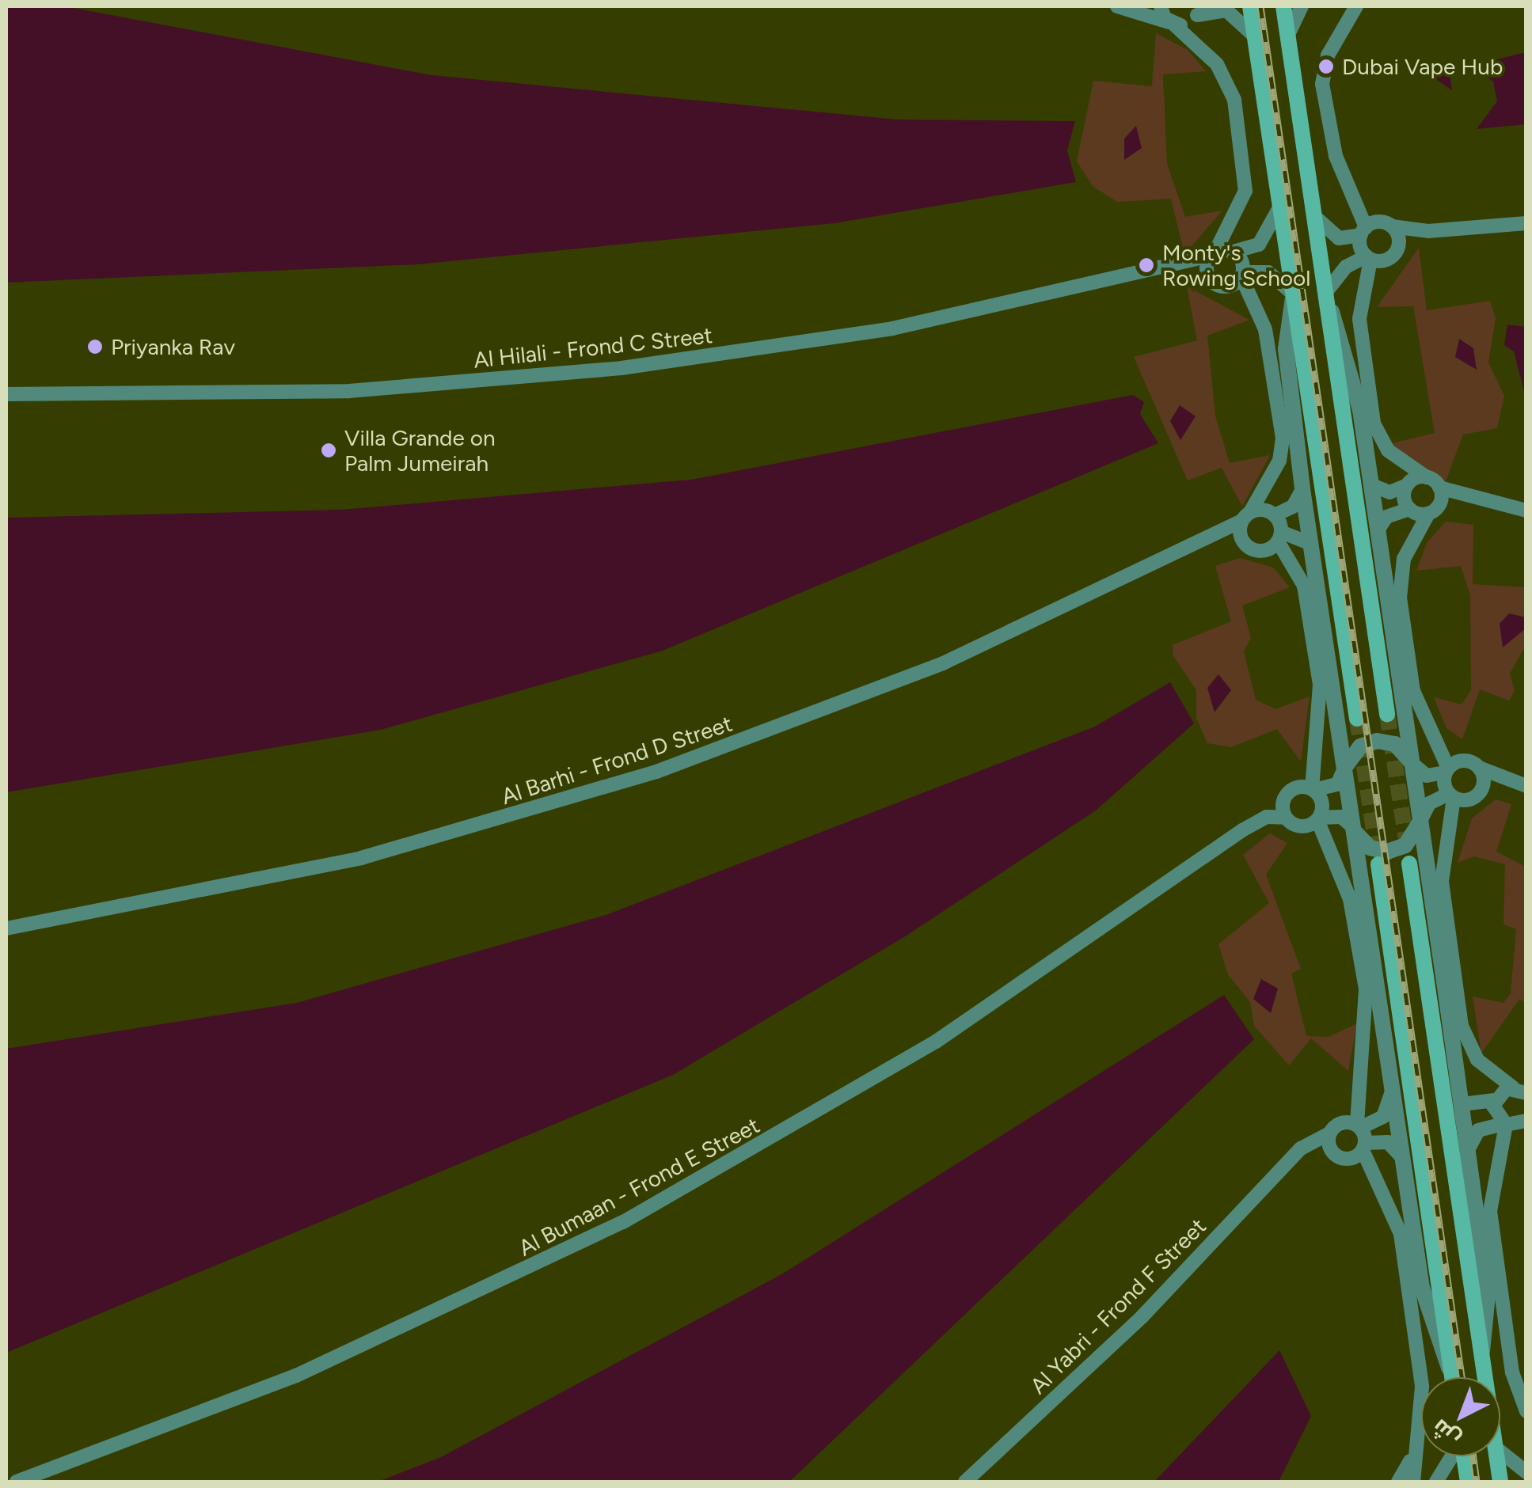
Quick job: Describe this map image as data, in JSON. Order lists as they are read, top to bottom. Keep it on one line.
{"streets":{"street":["Al Hilali - Frond C Street","Al Barhi - Frond D Street","Al Bumaan - Frond E Street","Al Yabri - Frond F Street"]},"places":["Dubai Vape Hub","Monty's Rowing School","Priyanka Rav","Villa Grande on Palm Jumeirah"],"north":"bottom left"}
